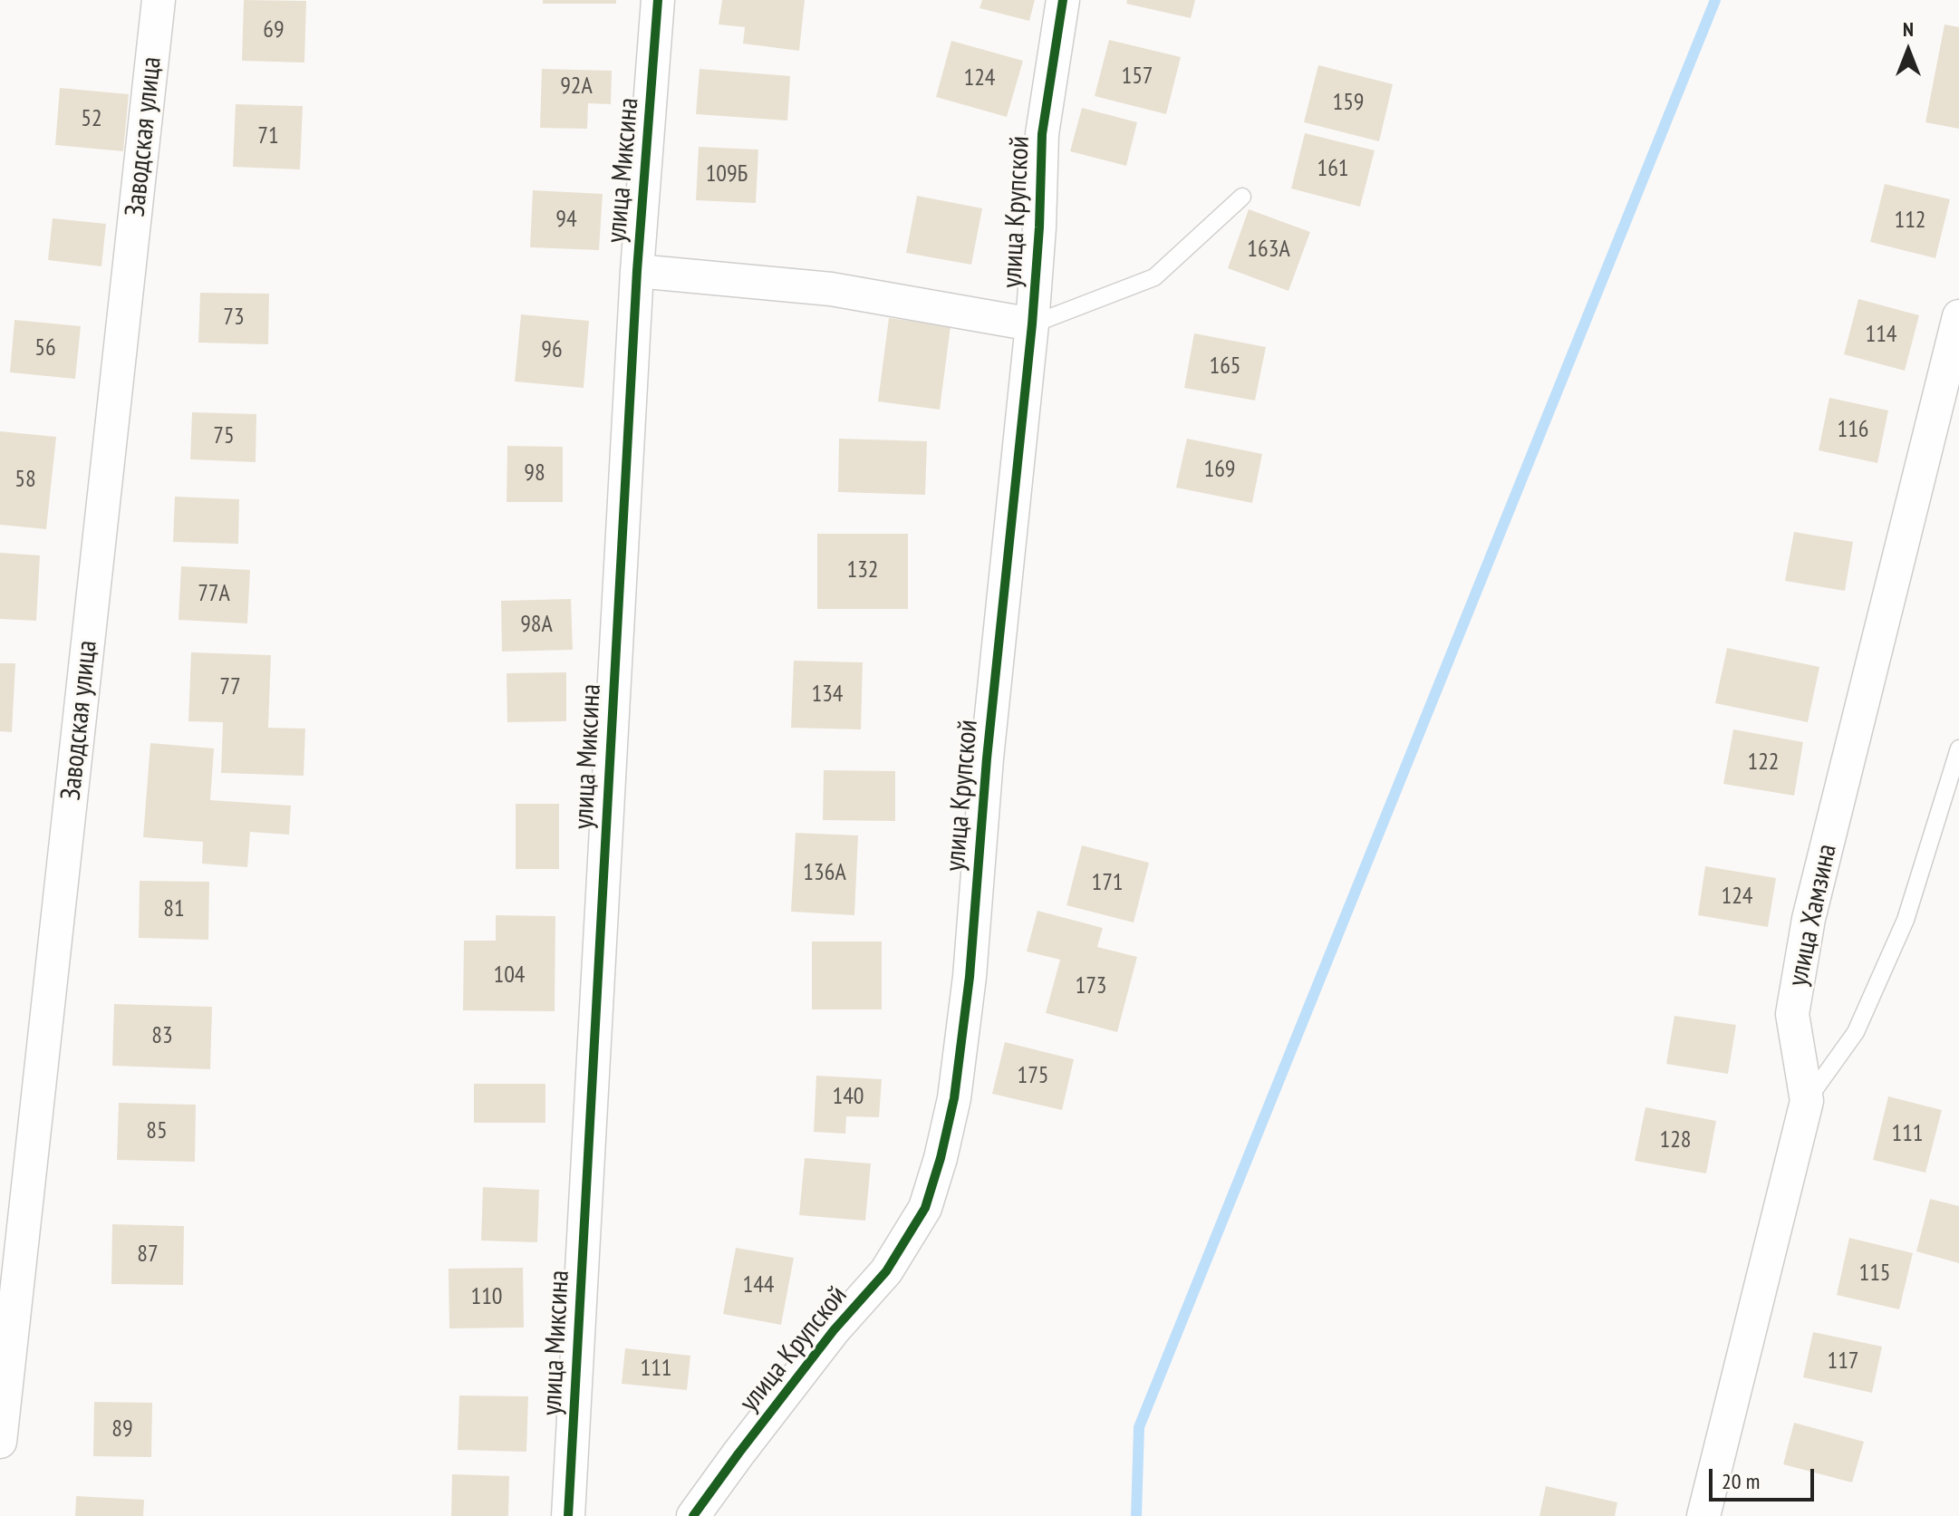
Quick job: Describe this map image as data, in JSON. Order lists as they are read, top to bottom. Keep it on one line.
{"streets":{"street":["Заводская улица","улица Миксина","улица Крупской","улица Хамзина"]},"house_numbers":["69","157","124","92А","159","52","71","161","109Б","94","112","163А","73","114","56","96","165","116","75","169","98","58","132","77А","98А","77","134","122","136А","171","124","81","104","173","83","175","140","85","111","128","87","115","144","110","117","111","89"],"scale_bar":"20 m","north":"top"}
